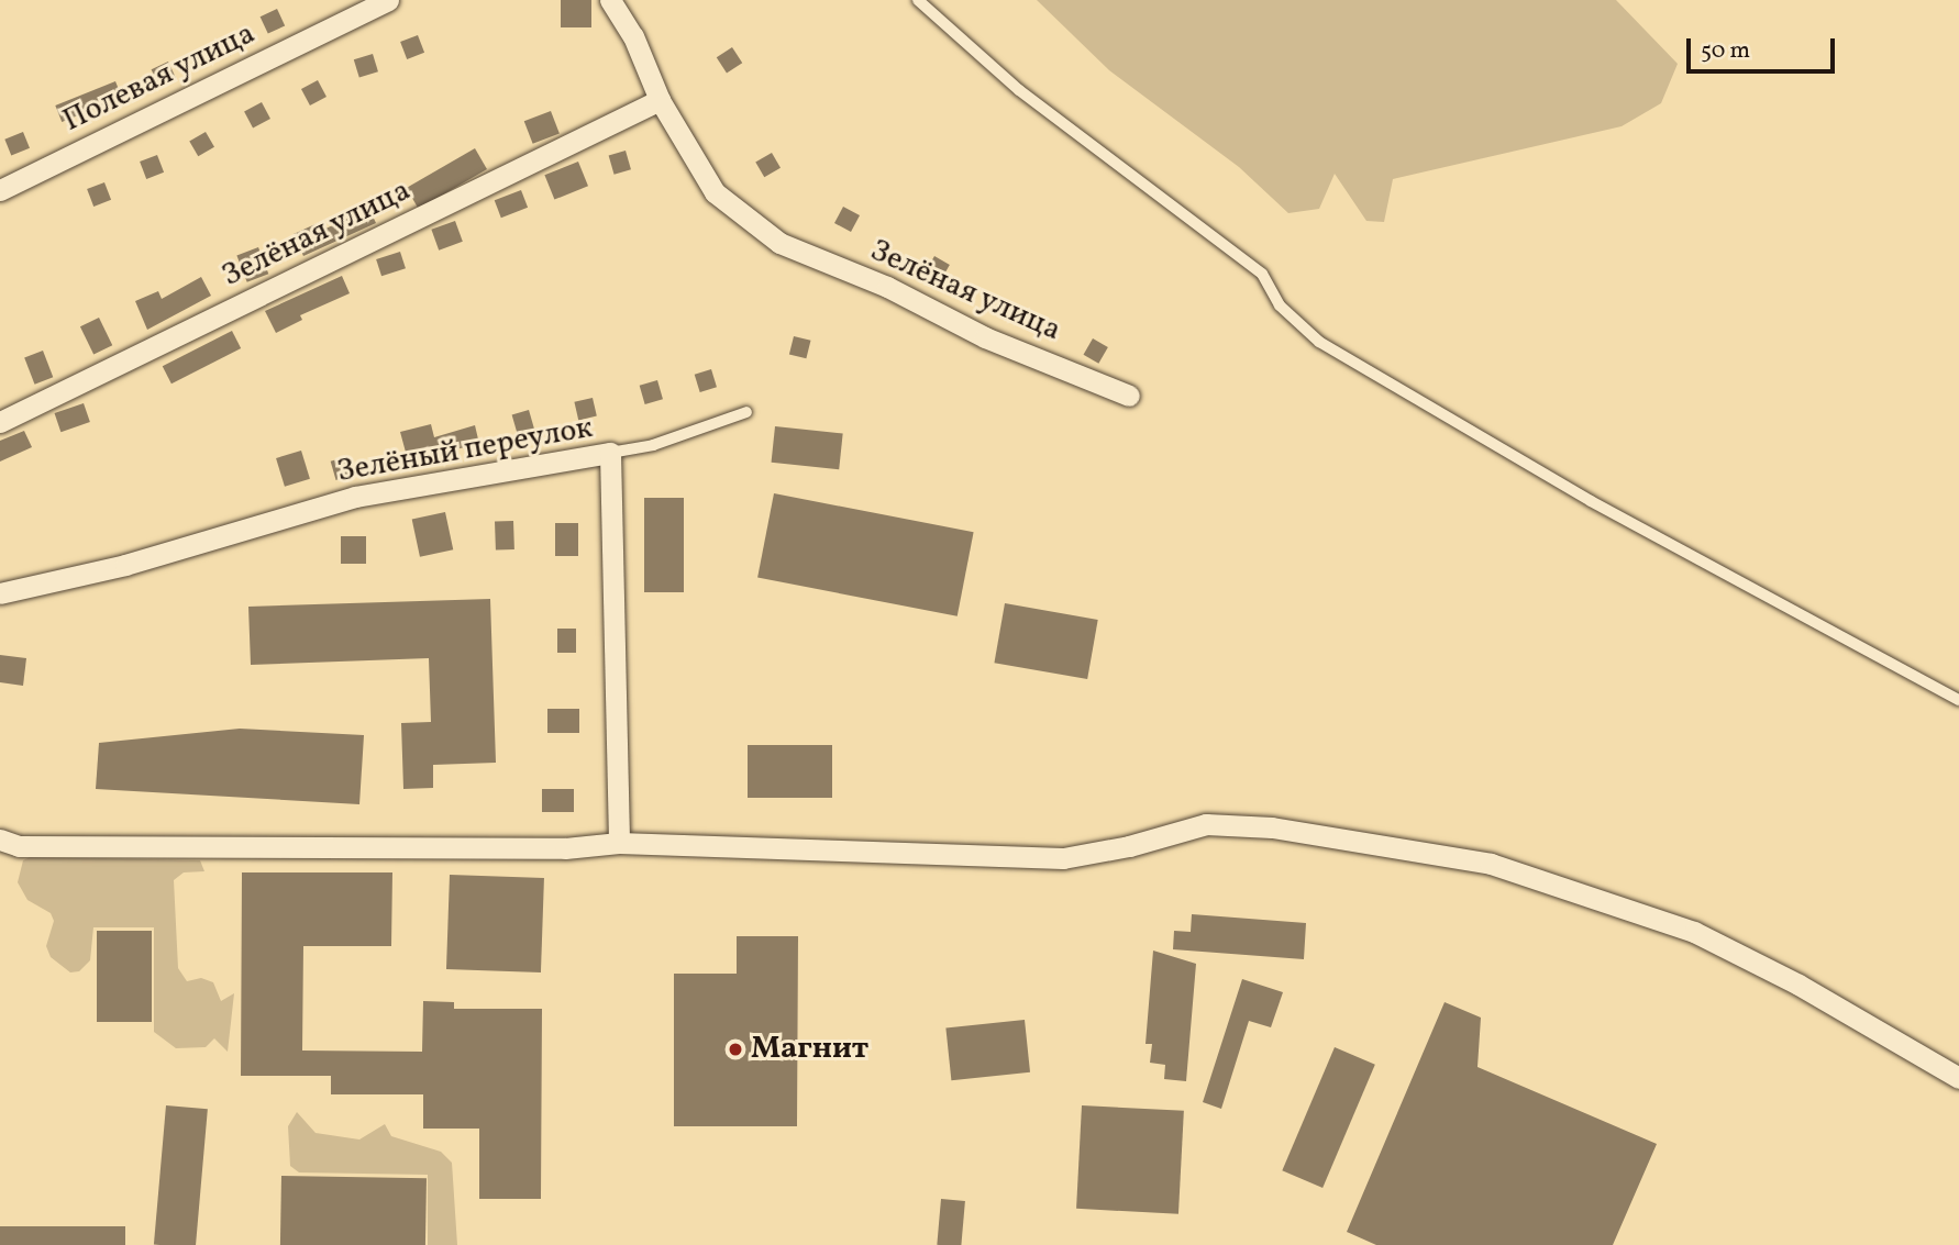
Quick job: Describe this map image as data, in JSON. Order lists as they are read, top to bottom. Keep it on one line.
{"streets":{"street":["Полевая улица","Зелёная улица","Зелёный переулок"]},"places":["Магнит"],"scale_bar":"50 m"}
